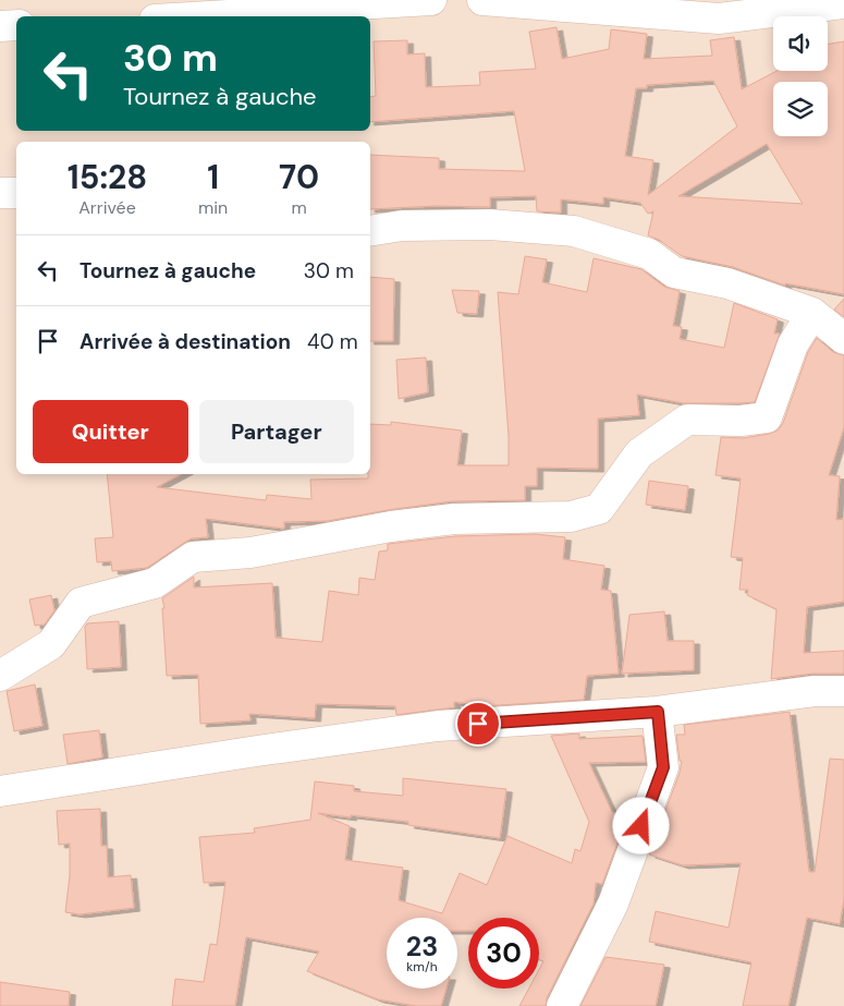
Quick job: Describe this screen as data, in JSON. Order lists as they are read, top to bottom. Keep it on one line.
{"page":{"turn":["30 m","Tournez à gauche"],"eta":["15:28","Arrivée","1","min","70","m"],"list":[{"name":"Tournez à gauche","value":"30 m"},{"name":"Arrivée à destination","value":"40 m"}],"buttons":["Quitter","Partager"],"speed":"23 km/h","limit":"30"}}
